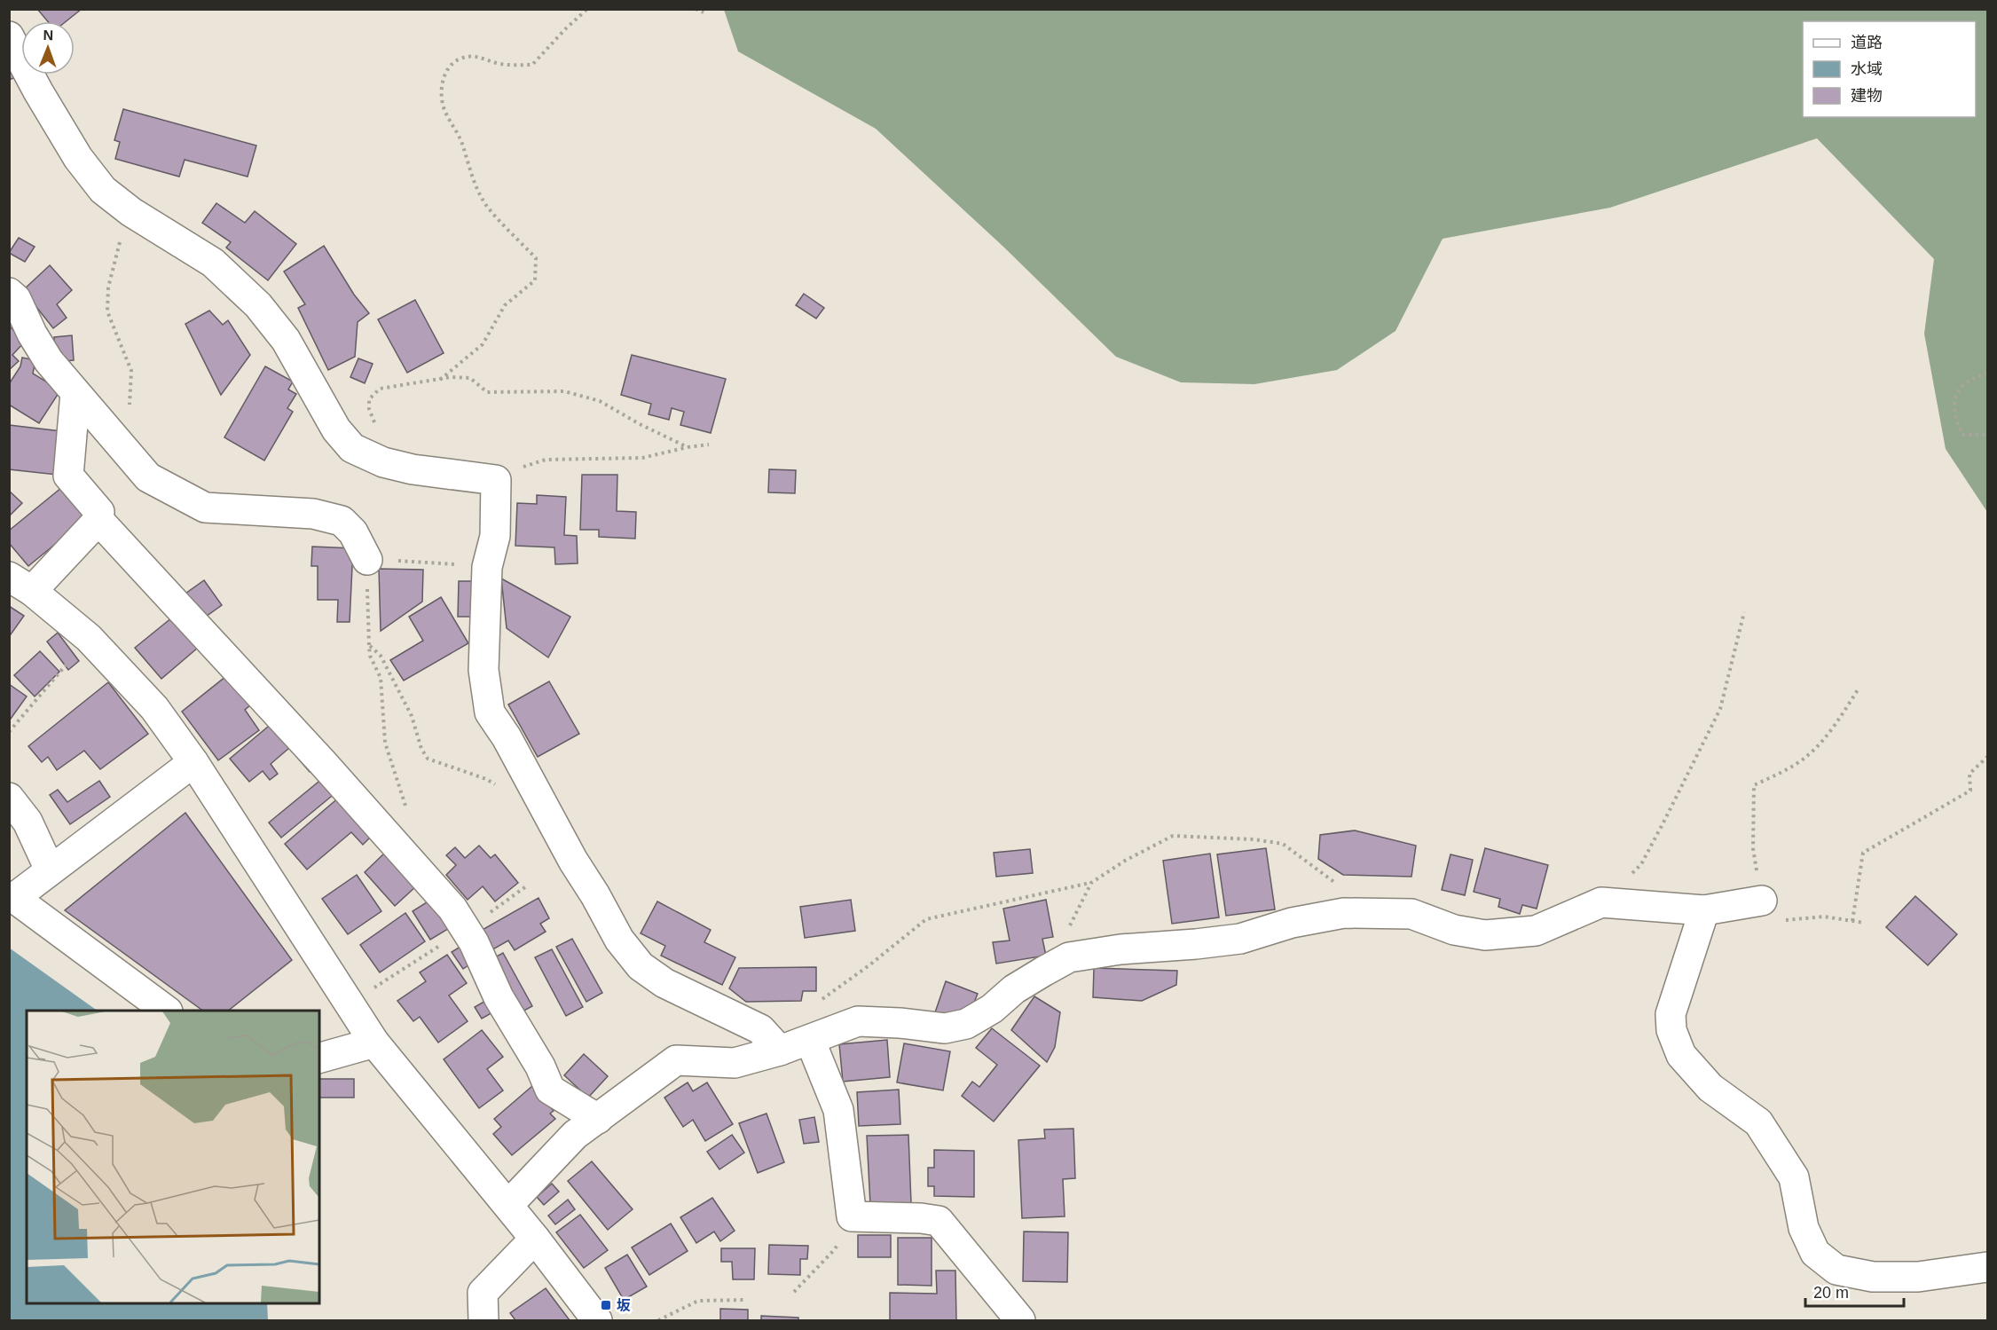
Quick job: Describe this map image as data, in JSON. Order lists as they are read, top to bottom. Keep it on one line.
{"places":{"transit":["坂"]},"legend":["道路","水域","建物"],"scale_bar":"20 m","north":"top"}
